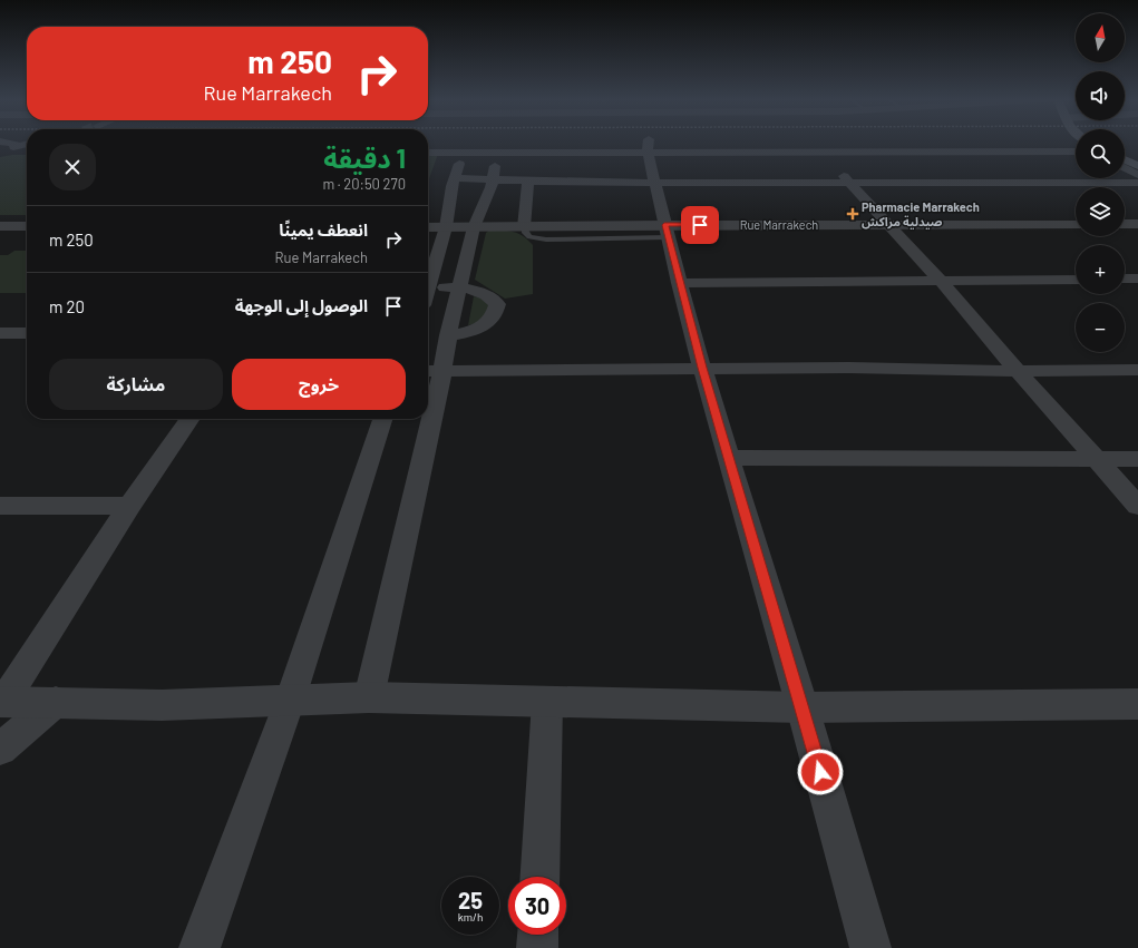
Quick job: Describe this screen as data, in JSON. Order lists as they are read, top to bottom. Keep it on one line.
{"streets":{"street":["Rue Marrakech"]},"places":{"health":["Pharmacie Marrakech صيدلية مراكش"]},"north":"top","page":{"map_buttons":["+","−"],"turn":["250 m","Rue Marrakech"],"heading":["1 دقيقة","270 m · 20:50"],"list":[{"name":"انعطف يمينًا","note":"Rue Marrakech","value":"250 m"},{"name":"الوصول إلى الوجهة","value":"20 m"}],"buttons":["خروج","مشاركة"],"speed":"25 km/h","limit":"30"}}
